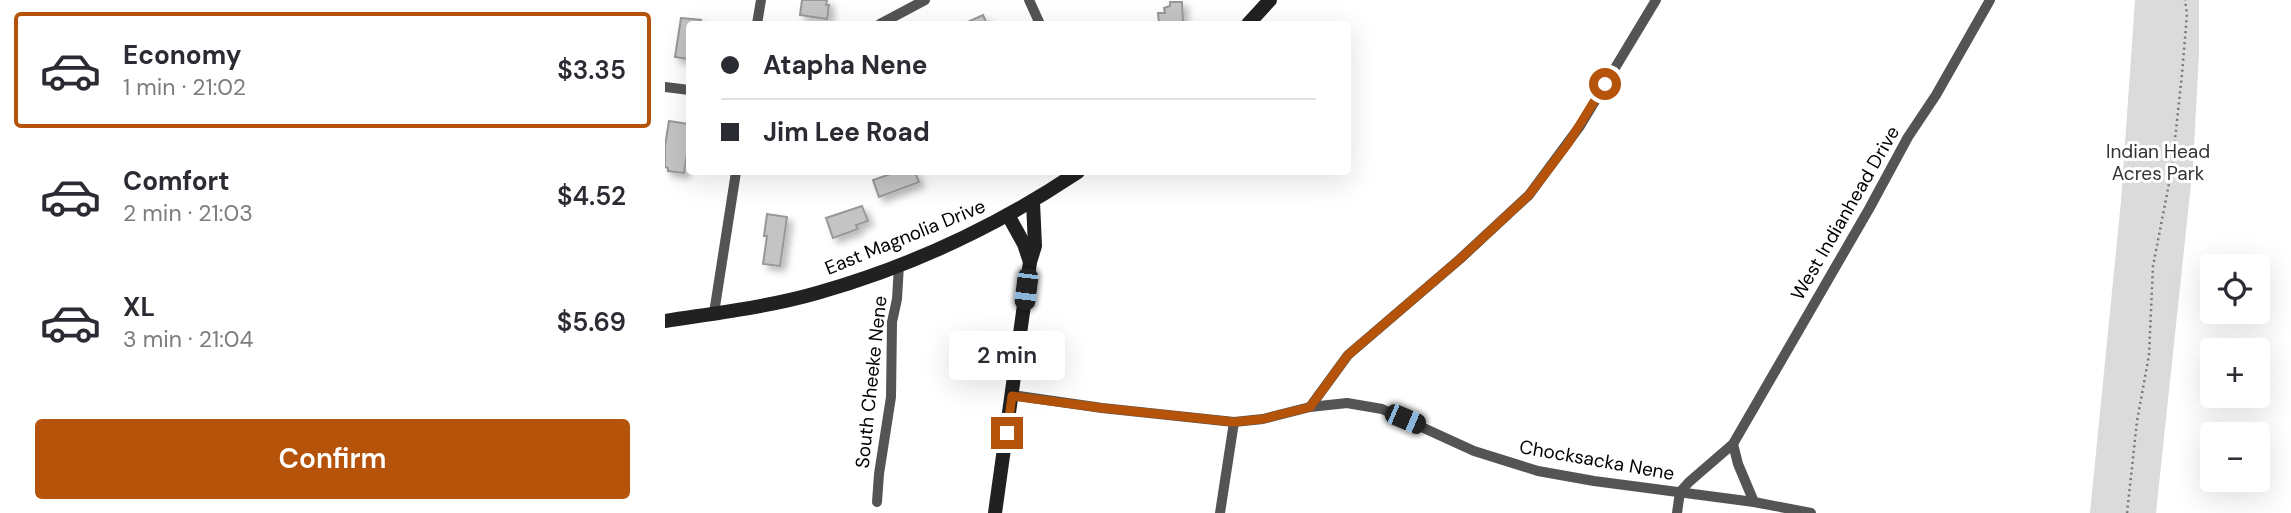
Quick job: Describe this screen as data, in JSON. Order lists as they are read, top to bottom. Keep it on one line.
{"streets":{"main road":["East Magnolia Drive"],"street":["West Indianhead Drive","South Cheeke Nene","Chocksacka Nene"]},"crossings":[["West Indianhead Drive","Chocksacka Nene"],["East Magnolia Drive","South Cheeke Nene"]],"parks":["Indian Head Acres Park"],"page":{"list":[{"name":"Economy","note":"1 min · 21:02","value":"$3.35"},{"name":"Comfort","note":"2 min · 21:03","value":"$4.52"},{"name":"XL","note":"3 min · 21:04","value":"$5.69"}],"banner":["Atapha Nene","Jim Lee Road"],"map_buttons":["+","−"],"bubble":"2 min","buttons":"Confirm"}}
